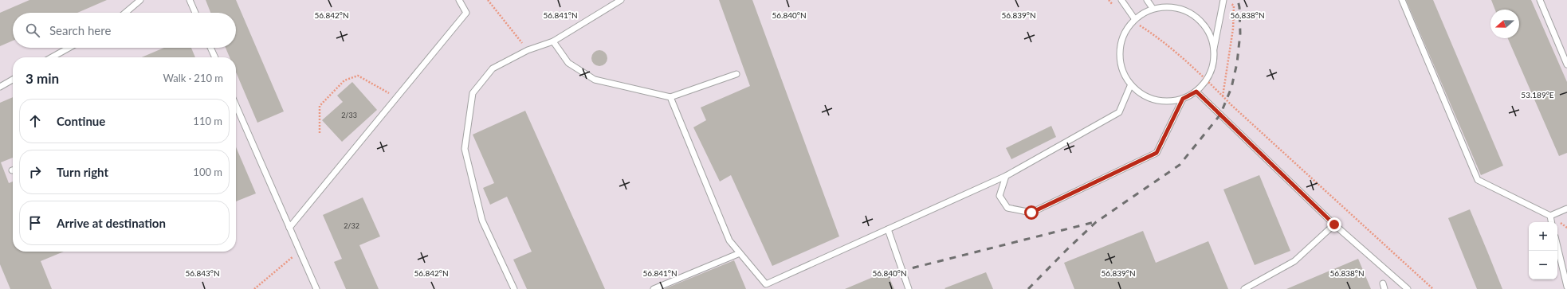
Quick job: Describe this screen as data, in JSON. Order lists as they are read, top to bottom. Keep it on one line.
{"house_numbers":["2/33","2/32"],"north":"left","page":{"search":"Search here","heading":["3 min","Walk · 210 m"],"list":[["Continue","110 m"],["Turn right","100 m"],"Arrive at destination"],"map_buttons":["+","−"]},"coordinates":["56.842°N","56.841°N","56.840°N","56.839°N","56.838°N","53.189°E","56.843°N"]}
